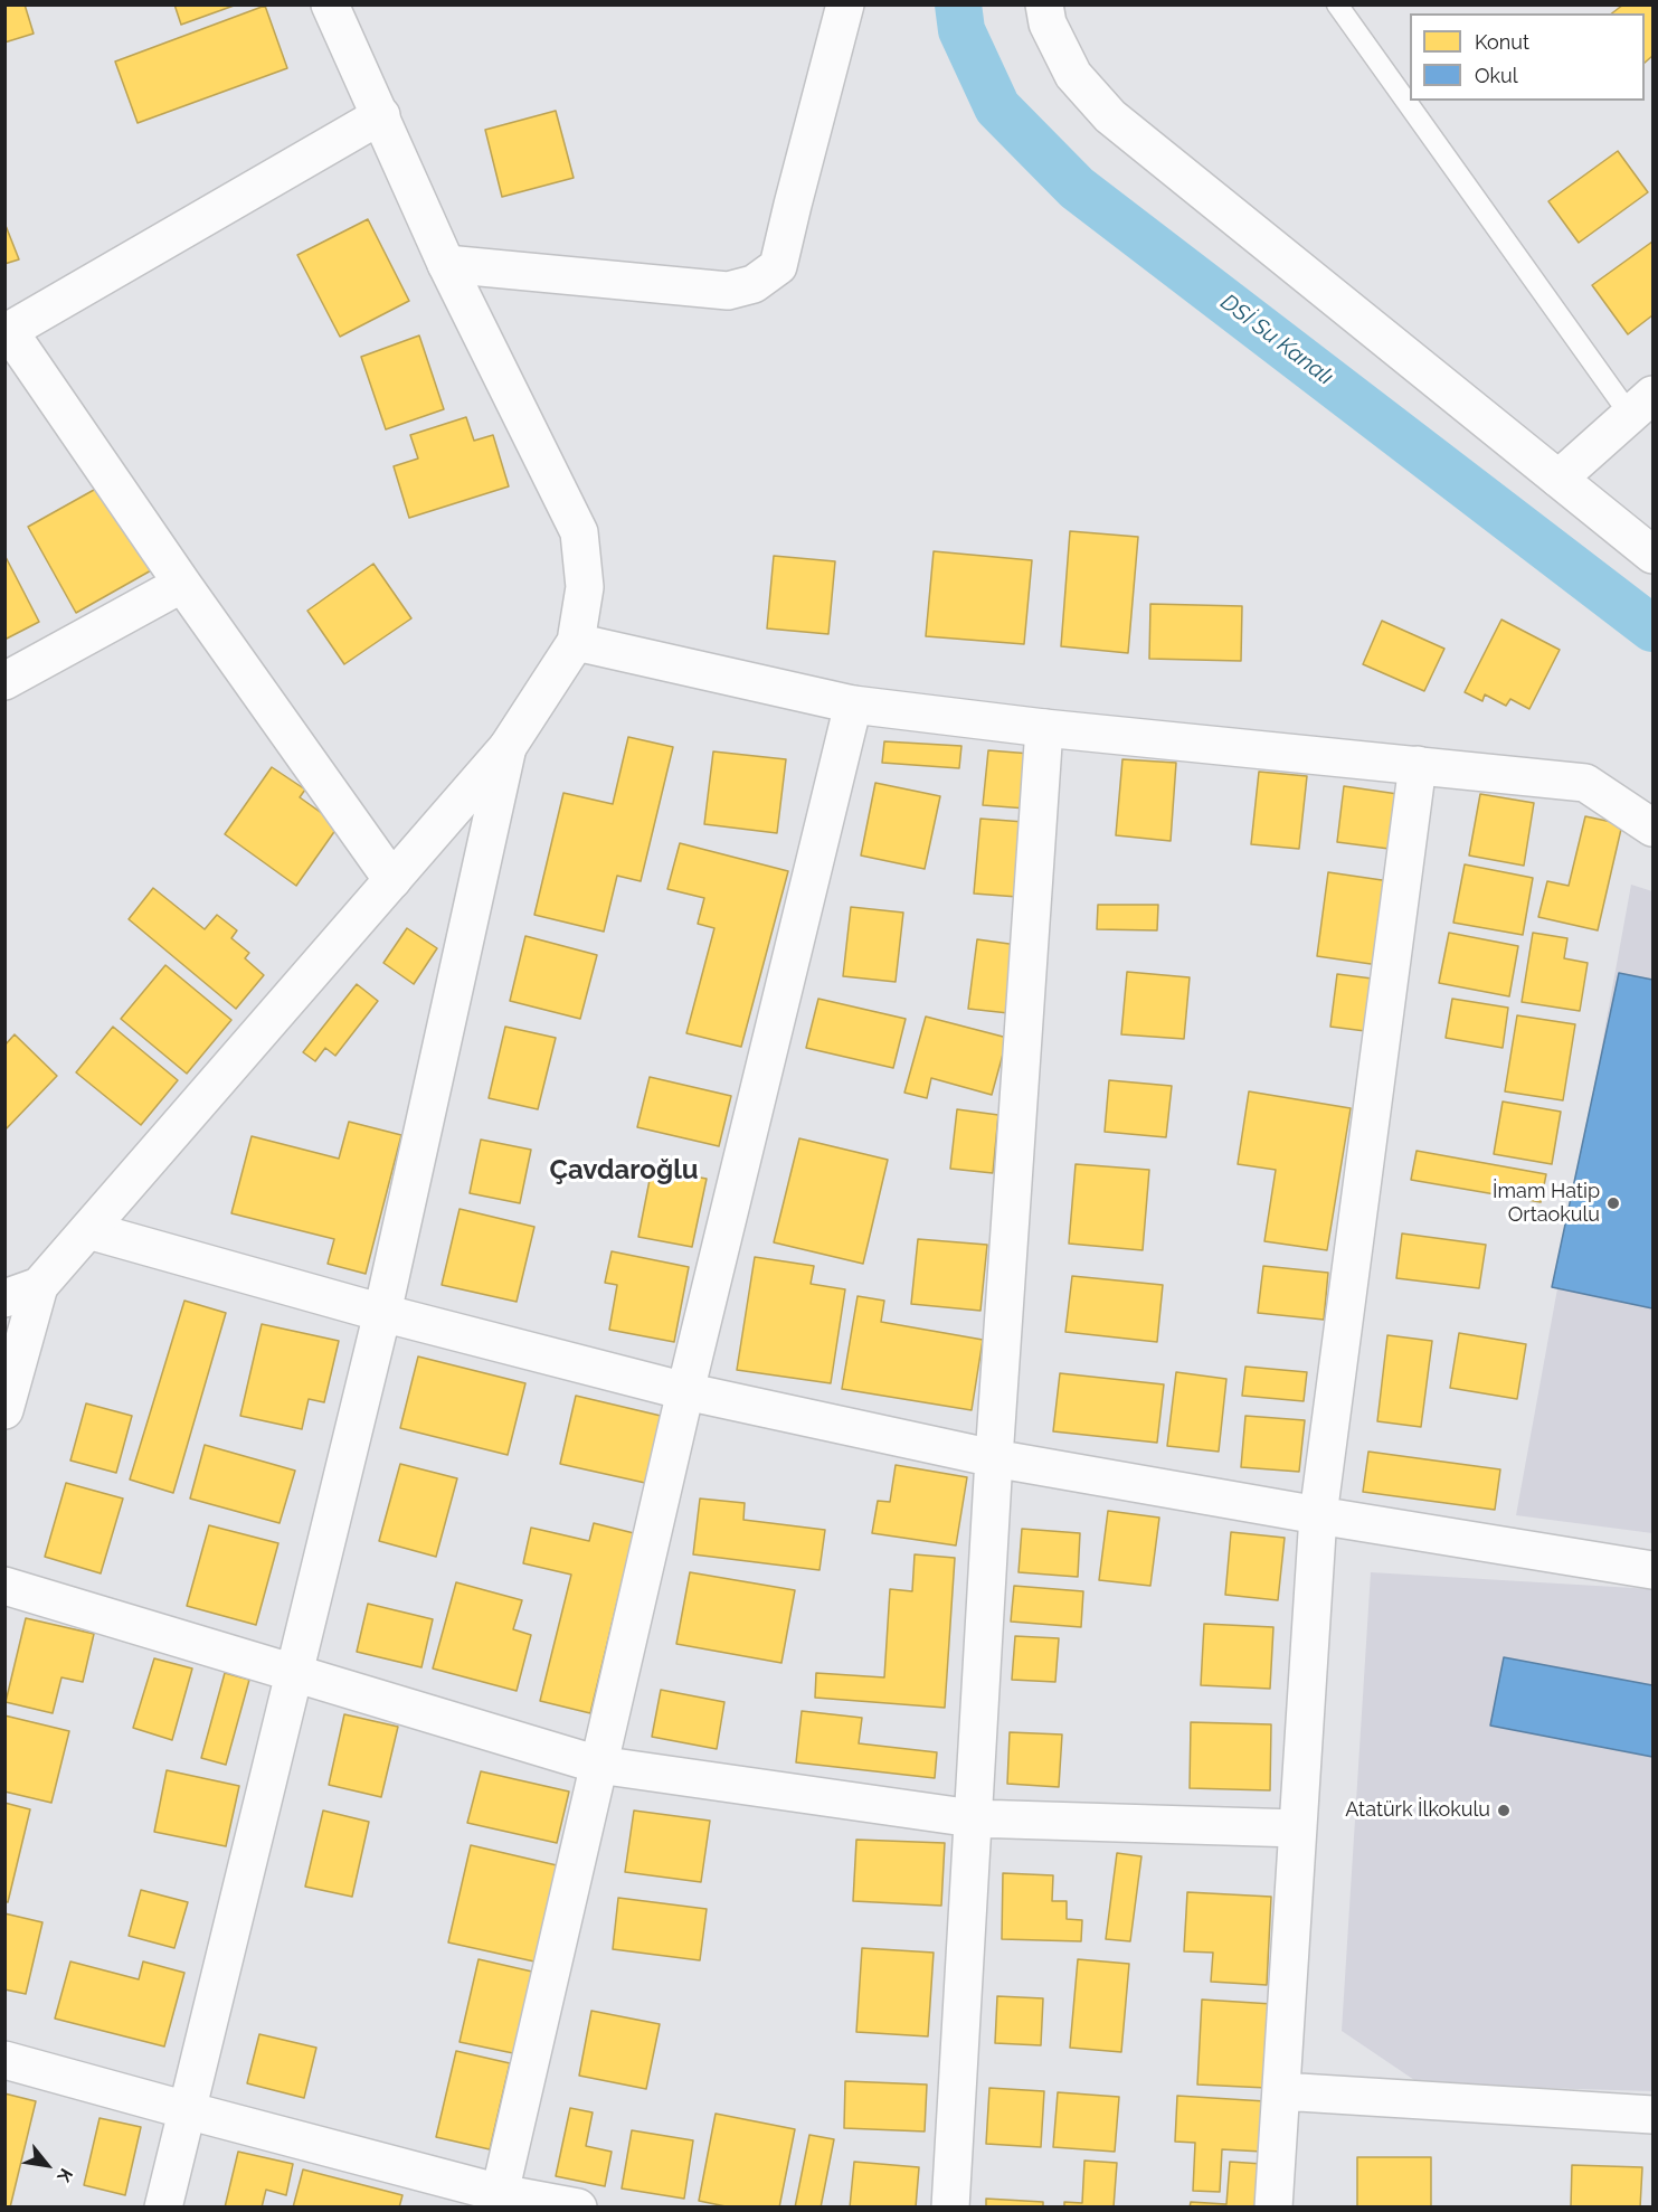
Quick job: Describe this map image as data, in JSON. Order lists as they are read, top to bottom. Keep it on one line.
{"districts":["Çavdaroğlu"],"water":["DSİ Su Kanalı"],"places":["İmam Hatip Ortaokulu","Atatürk İlkokulu"],"legend":["Konut","Okul"],"north":"bottom right"}
